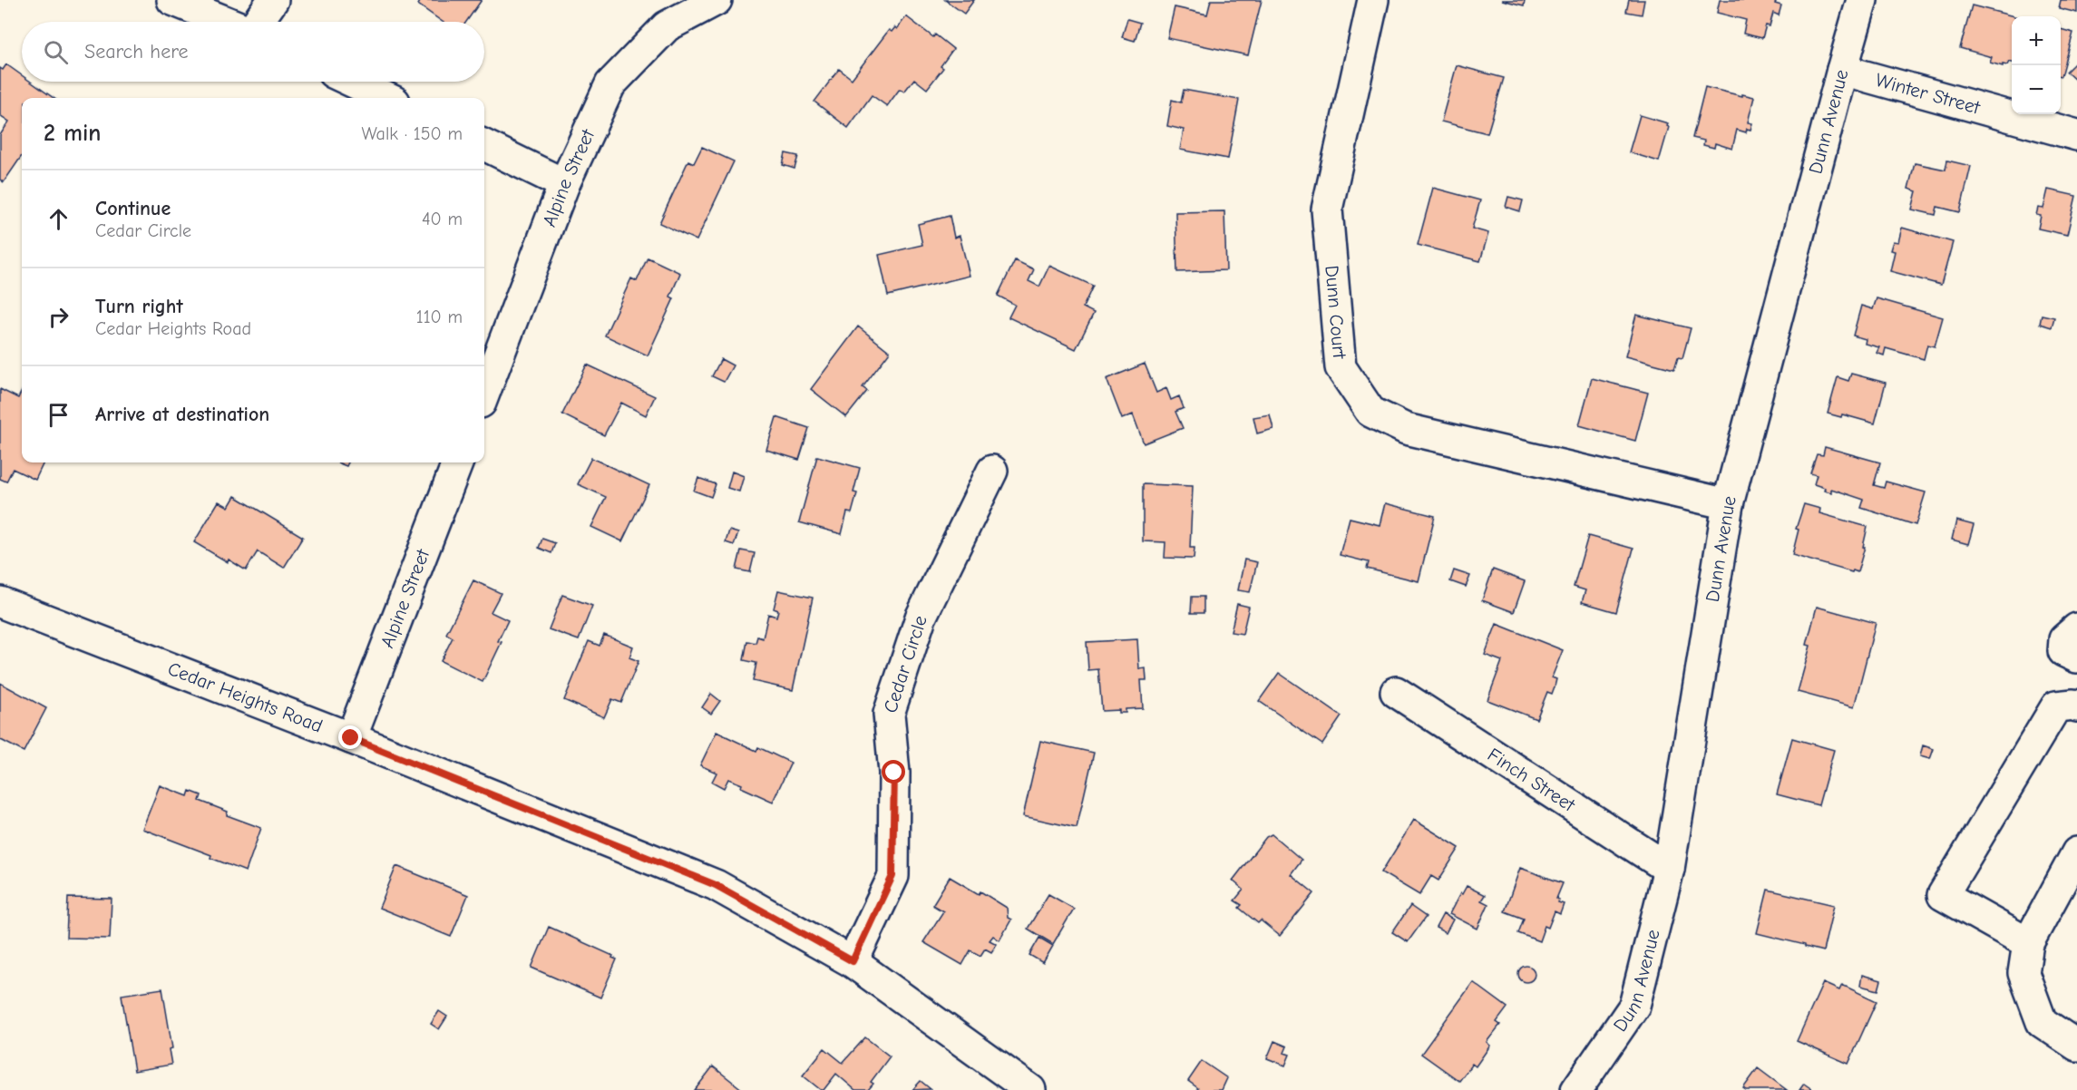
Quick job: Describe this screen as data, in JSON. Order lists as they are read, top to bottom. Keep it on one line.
{"streets":{"street":["Winter Street","Dunn Avenue","Alpine Street","Dunn Court","Cedar Circle","Cedar Heights Road","Finch Street"]},"crossings":[["Winter Street","Dunn Avenue"],["Dunn Avenue","Dunn Court"],["Dunn Avenue","Finch Street"],["Alpine Street","Cedar Heights Road"],["Cedar Circle","Cedar Heights Road"]],"page":{"map_buttons":["+","−"],"search":"Search here","heading":["2 min","Walk · 150 m"],"list":[["Continue","Cedar Circle","40 m"],["Turn right","Cedar Heights Road","110 m"],"Arrive at destination"]}}
